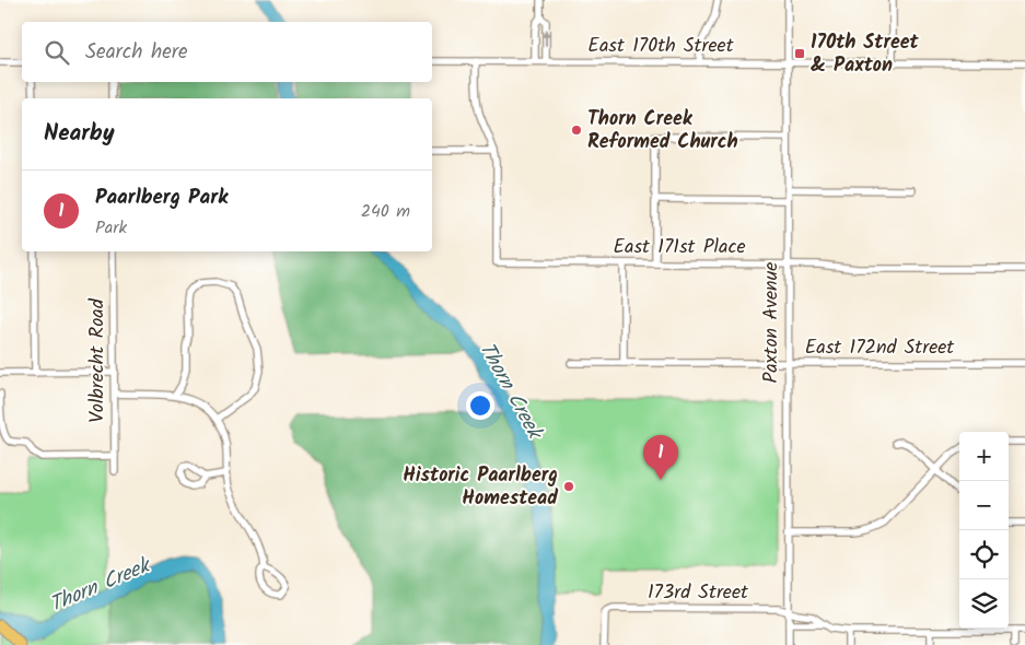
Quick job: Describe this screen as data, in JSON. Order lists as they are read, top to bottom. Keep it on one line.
{"streets":{"street":["East 170th Street","East 171st Place","Paxton Avenue","East 172nd Street","Volbrecht Road","173rd Street"]},"crossings":[["East 170th Street","Paxton Avenue"],["East 171st Place","Paxton Avenue"],["Paxton Avenue","East 172nd Street"],["Paxton Avenue","173rd Street"]],"water":["Thorn Creek"],"places":{"transit":["170th Street & Paxton"],"other":["Thorn Creek Reformed Church","Historic Paarlberg Homestead"]},"page":{"search":"Search here","heading":"Nearby","list":[{"mark":"1","name":"Paarlberg Park","note":"Park","value":"240 m"}],"map_buttons":["+","−"],"pins":"1"}}
